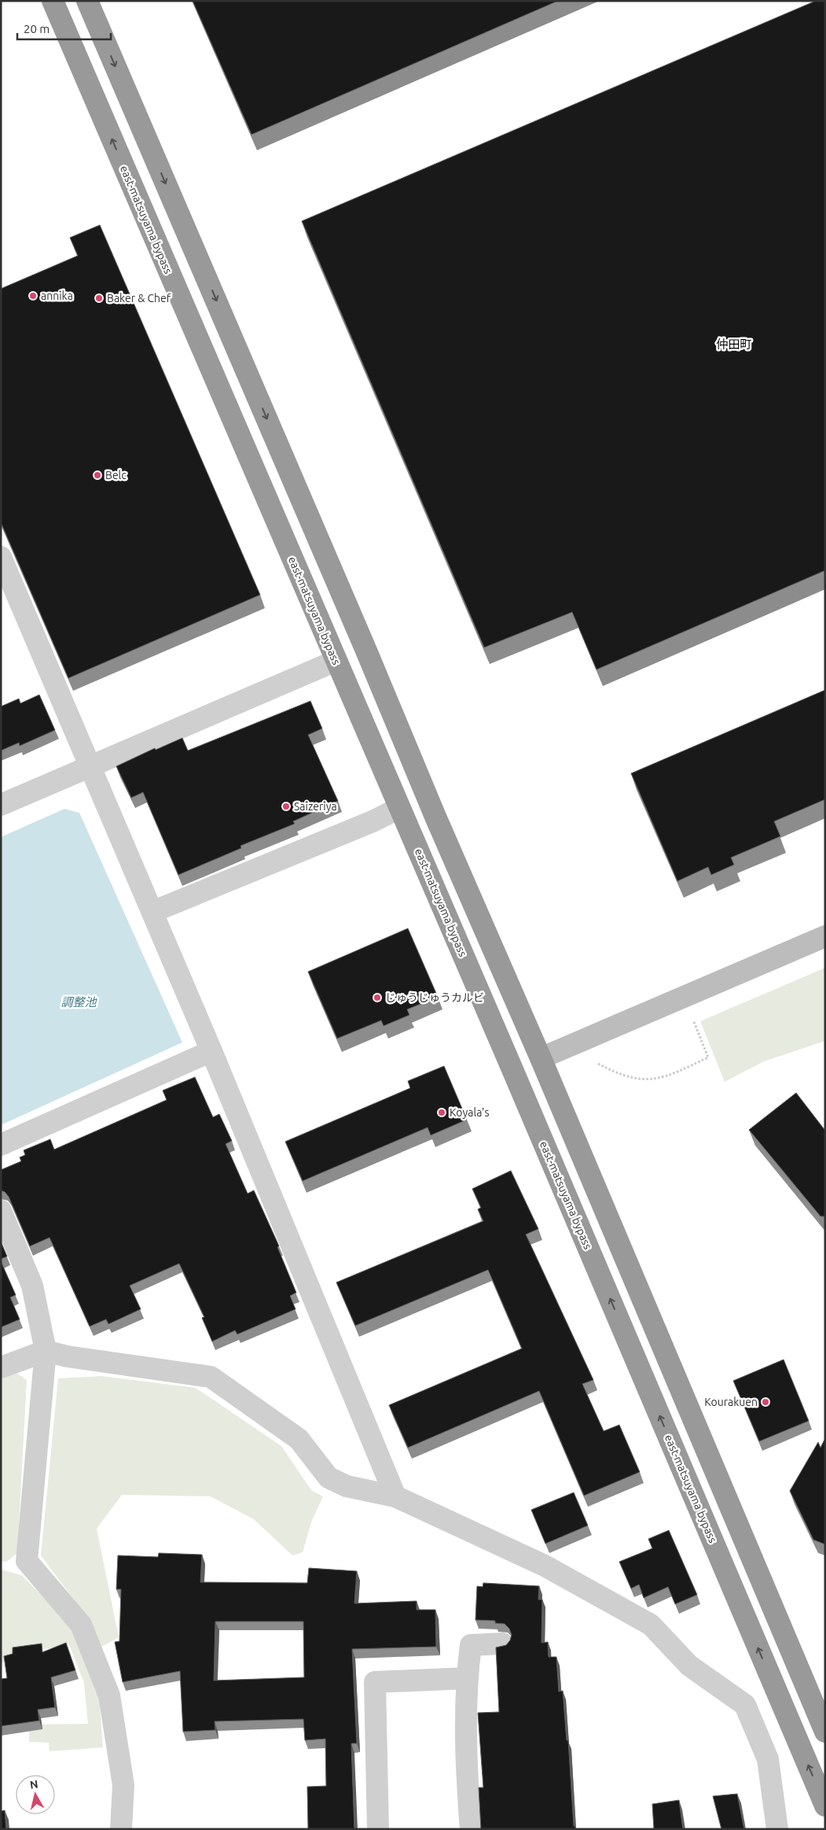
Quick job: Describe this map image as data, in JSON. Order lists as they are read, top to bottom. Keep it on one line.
{"streets":{"highway":["east-matsuyama bypass"]},"districts":["仲田町"],"water":["調整池"],"places":["annika","Baker & Chef","Belc","Saizeriya","じゅうじゅうカルビ","Koyala's","Kourakuen"],"scale_bar":"20 m","north":"top"}
